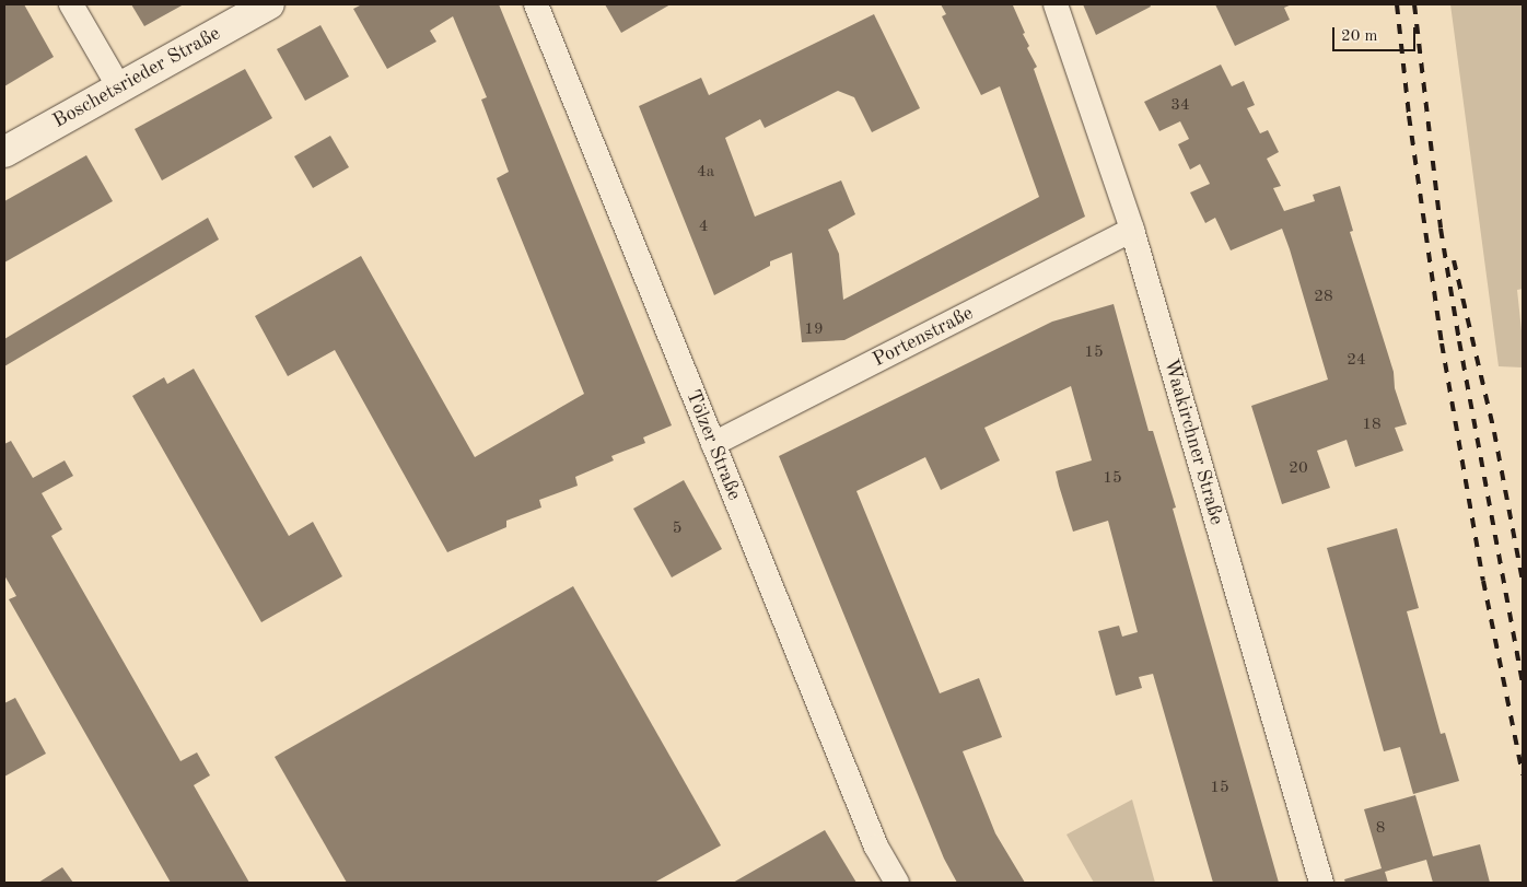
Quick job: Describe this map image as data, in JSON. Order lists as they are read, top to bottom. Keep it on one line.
{"streets":{"main road":["Boschetsrieder Straße"],"street":["Portenstraße","Waakirchner Straße","Tölzer Straße"]},"crossings":[["Portenstraße","Waakirchner Straße"],["Portenstraße","Tölzer Straße"]],"house_numbers":["34","4a","4","28","19","15","24","18","20","15","5","15","8"],"scale_bar":"20 m"}
